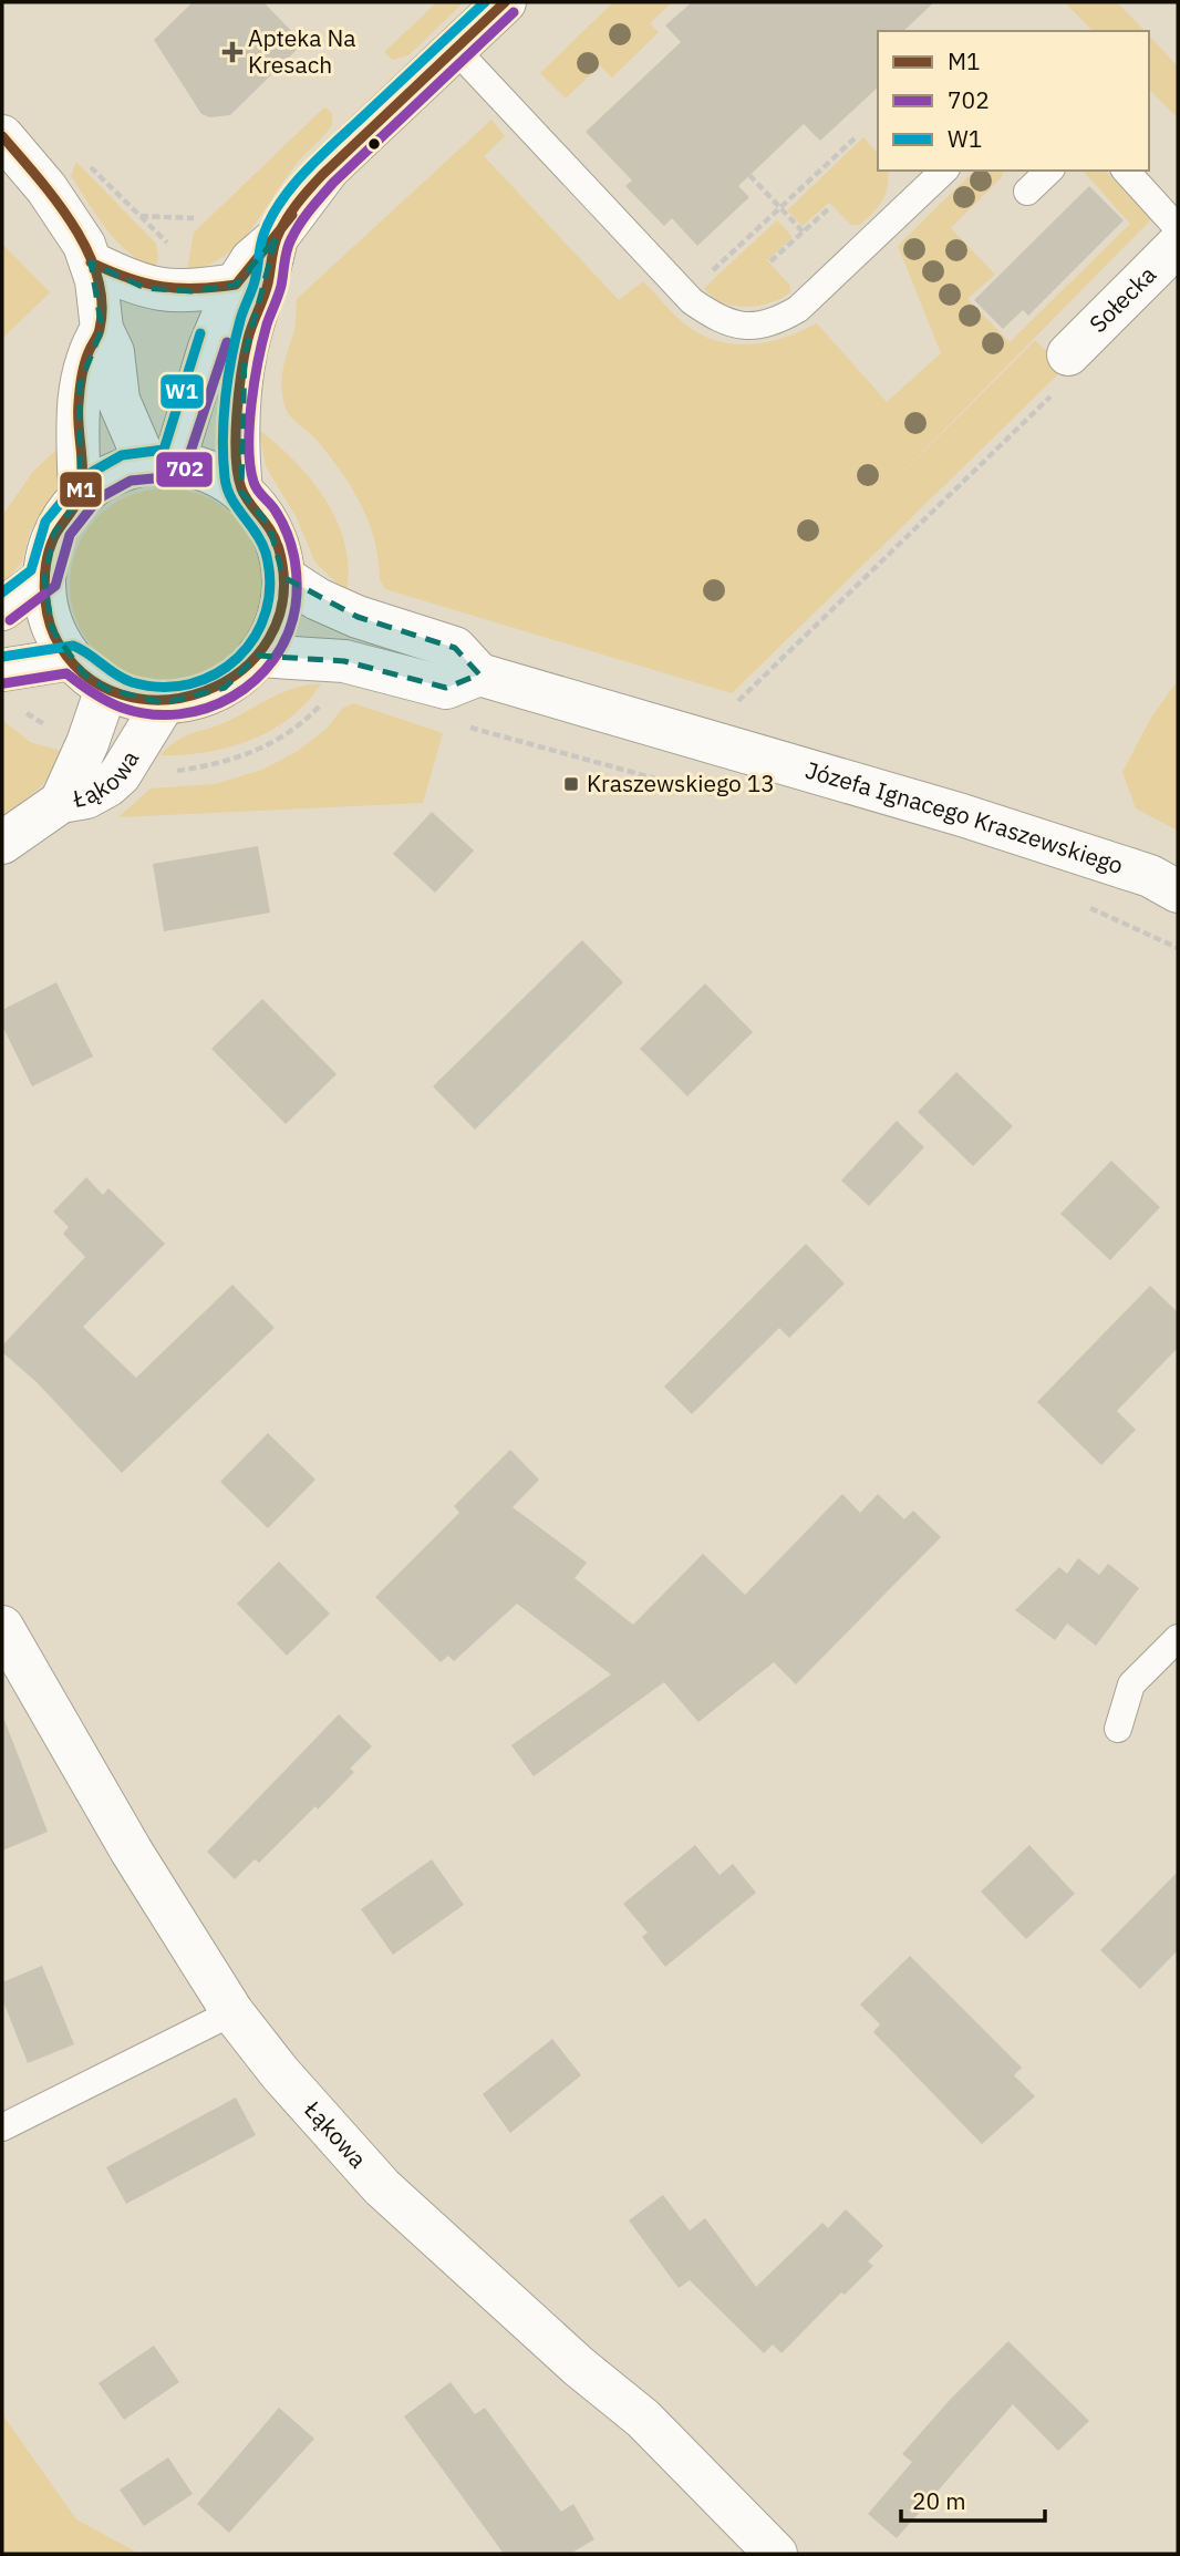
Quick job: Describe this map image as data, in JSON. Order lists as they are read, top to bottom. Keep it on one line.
{"streets":{"street":["Sołecka","Łąkowa","Józefa Ignacego Kraszewskiego"]},"crossings":[["Łąkowa","Józefa Ignacego Kraszewskiego"]],"places":{"health":["Apteka Na Kresach"],"transit":["Kraszewskiego 13"]},"lines":["transit line M1","transit line W1","transit line 702"],"legend":["M1","702","W1"],"scale_bar":"20 m"}
